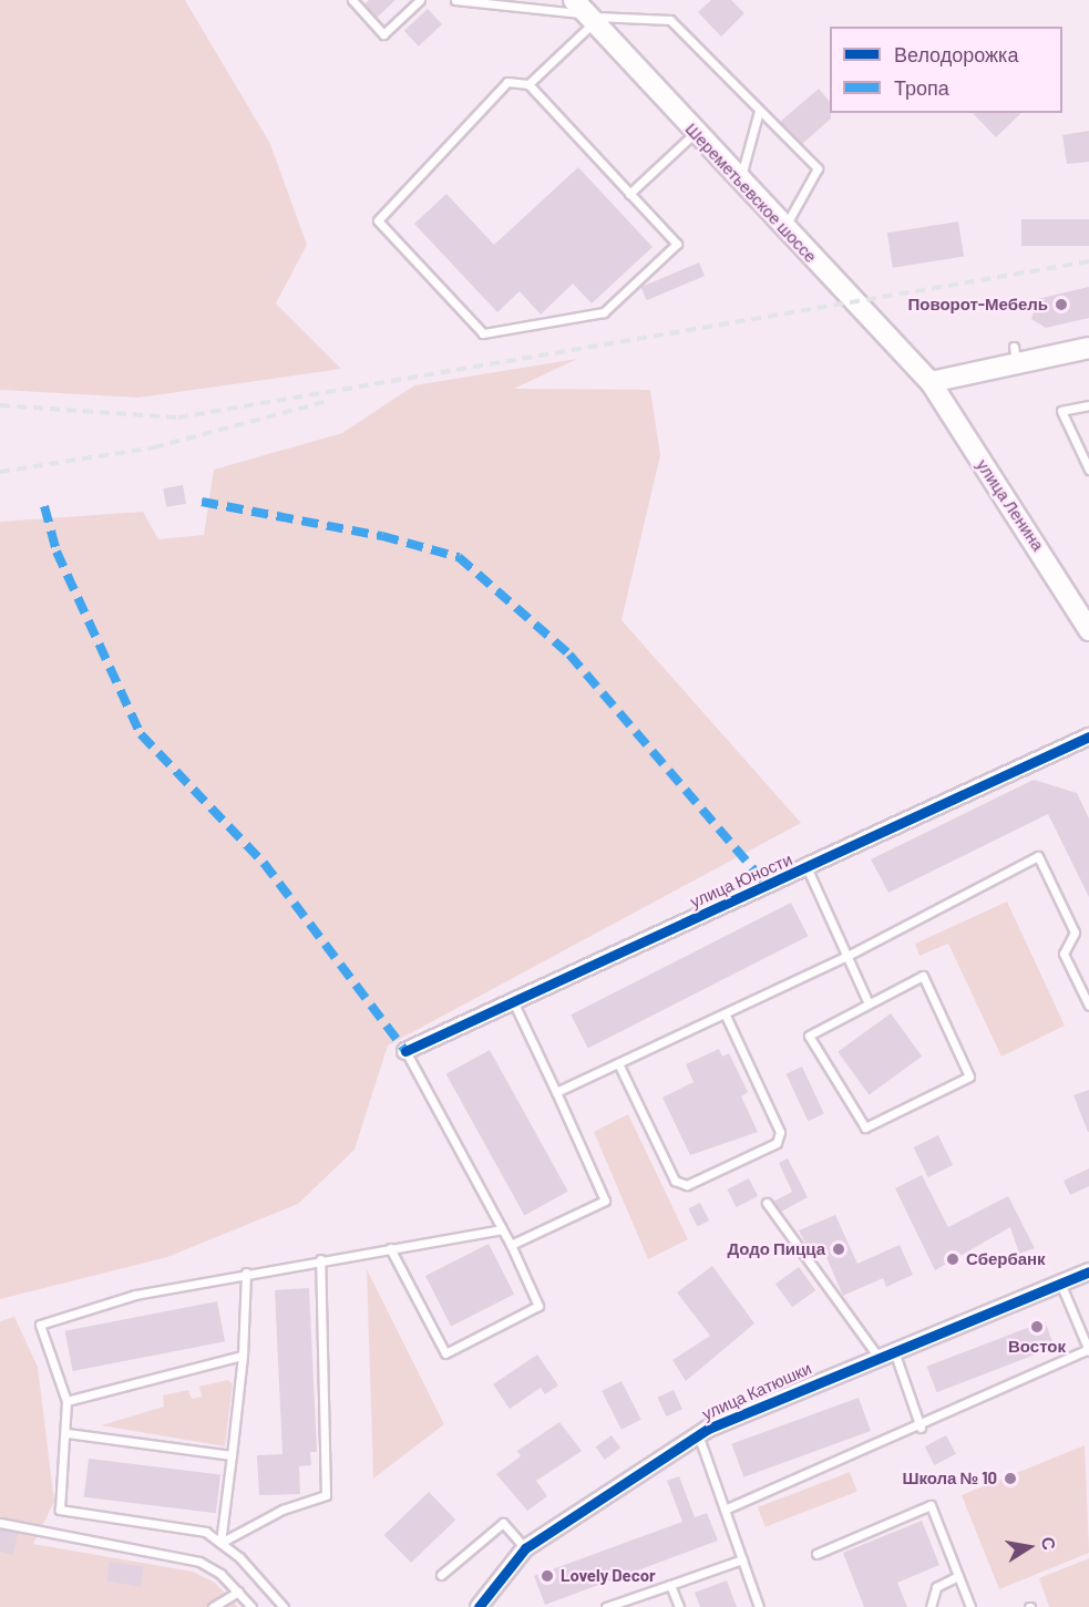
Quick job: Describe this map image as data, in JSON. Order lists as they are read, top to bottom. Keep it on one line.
{"streets":{"main road":["Шереметьевское шоссе","улица Ленина"],"street":["улица Юности","улица Катюшки"]},"crossings":[["Шереметьевское шоссе","улица Ленина"]],"places":["Поворот-Мебель","Додо Пицца","Сбербанк","Восток","Школа № 10","Lovely Decor"],"legend":["Велодорожка","Тропа"],"north":"right"}
